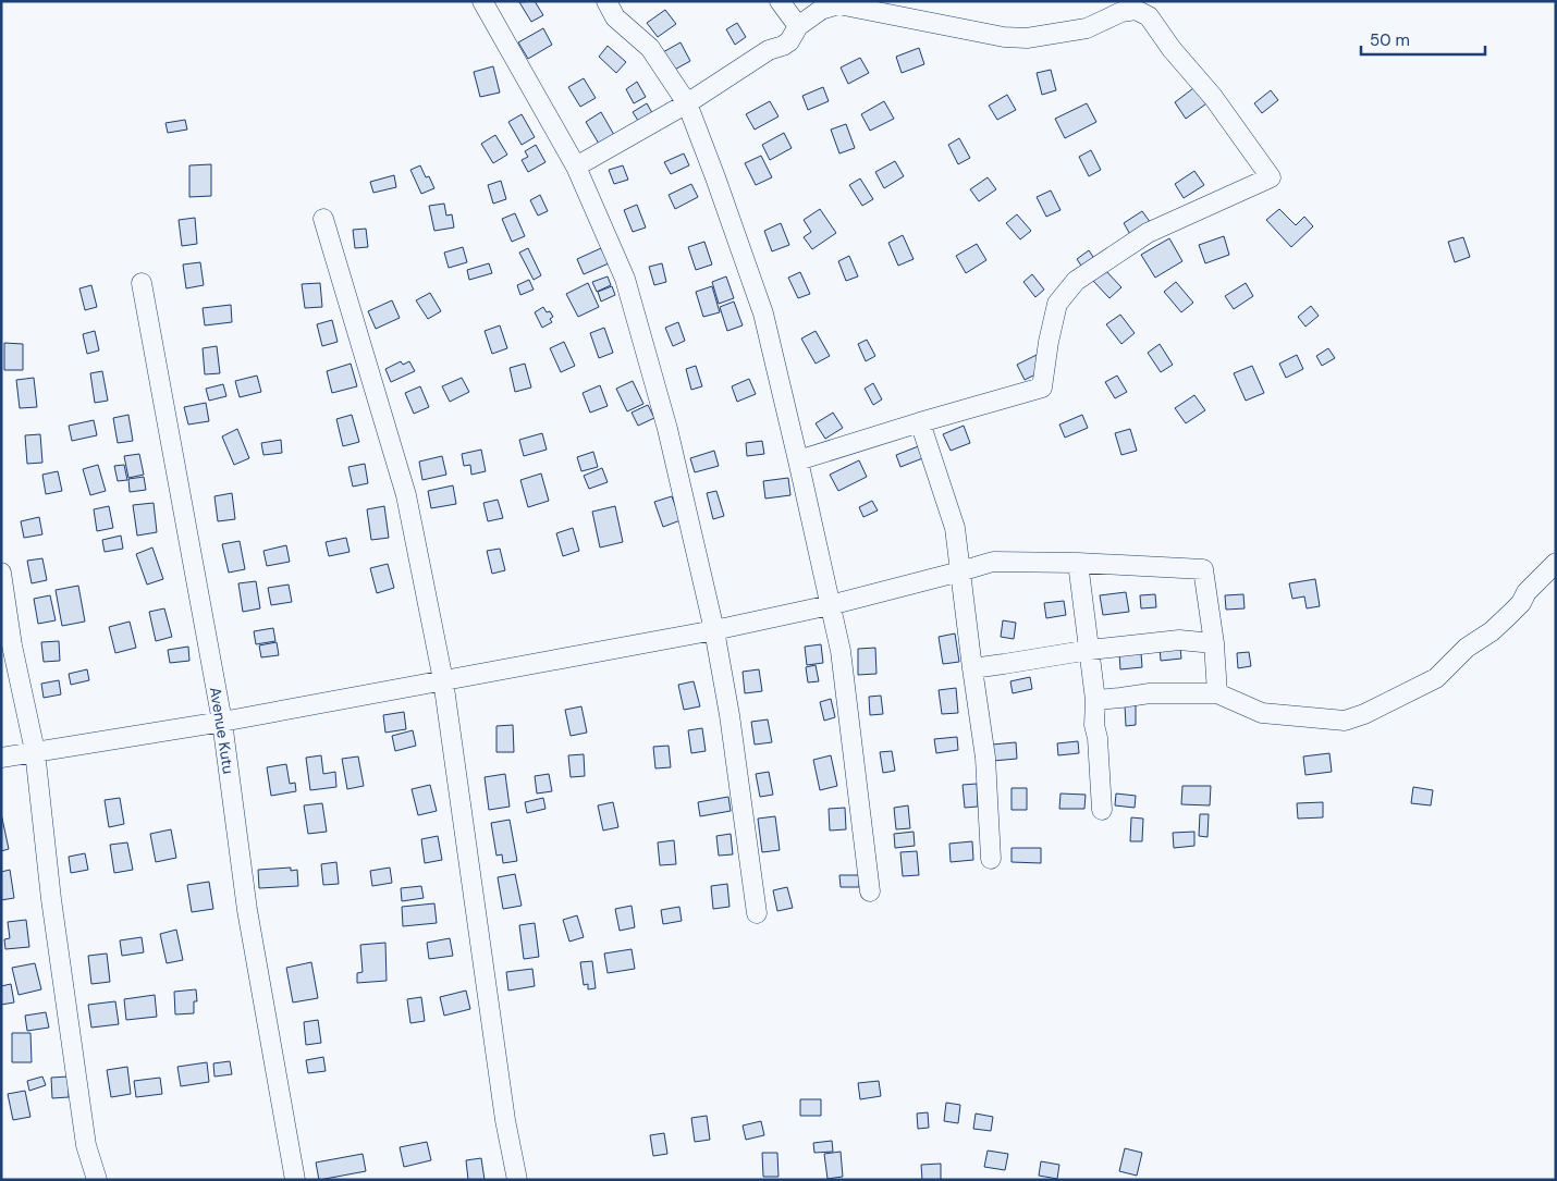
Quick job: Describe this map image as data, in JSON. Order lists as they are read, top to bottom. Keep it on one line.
{"streets":{"street":["Avenue Kutu"]},"scale_bar":"50 m"}
